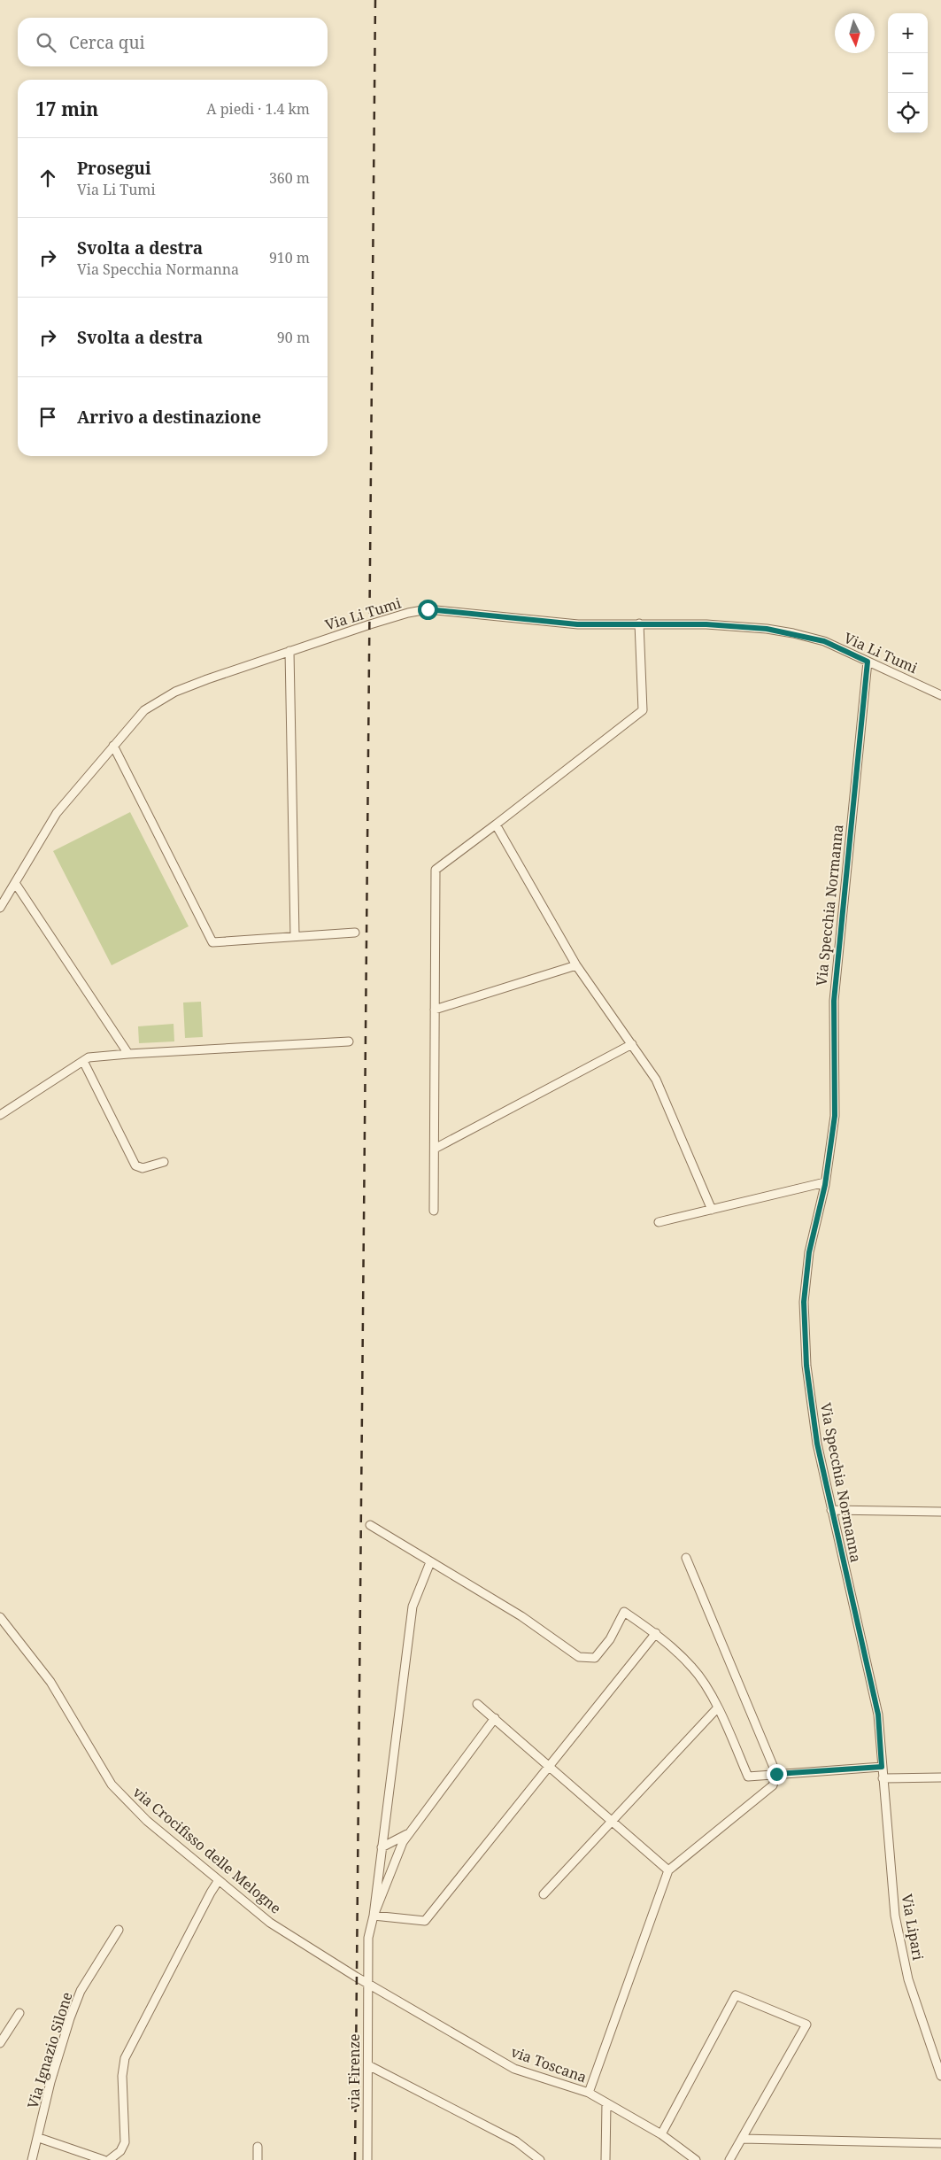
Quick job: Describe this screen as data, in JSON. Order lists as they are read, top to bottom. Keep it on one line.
{"streets":{"street":["Via Li Tumi","Via Specchia Normanna","via Crocifisso delle Melogne","Via Lipari","Via Ignazio Silone","via Toscana","via Firenze"]},"crossings":[["Via Li Tumi","Via Specchia Normanna"],["Via Specchia Normanna","Via Lipari"],["via Crocifisso delle Melogne","via Toscana"],["via Crocifisso delle Melogne","via Firenze"],["via Toscana","via Firenze"]],"north":"bottom","page":{"map_buttons":["+","−"],"search":"Cerca qui","heading":["17 min","A piedi · 1.4 km"],"list":[["Prosegui","Via Li Tumi","360 m"],["Svolta a destra","Via Specchia Normanna","910 m"],["Svolta a destra","90 m"],"Arrivo a destinazione"]}}
